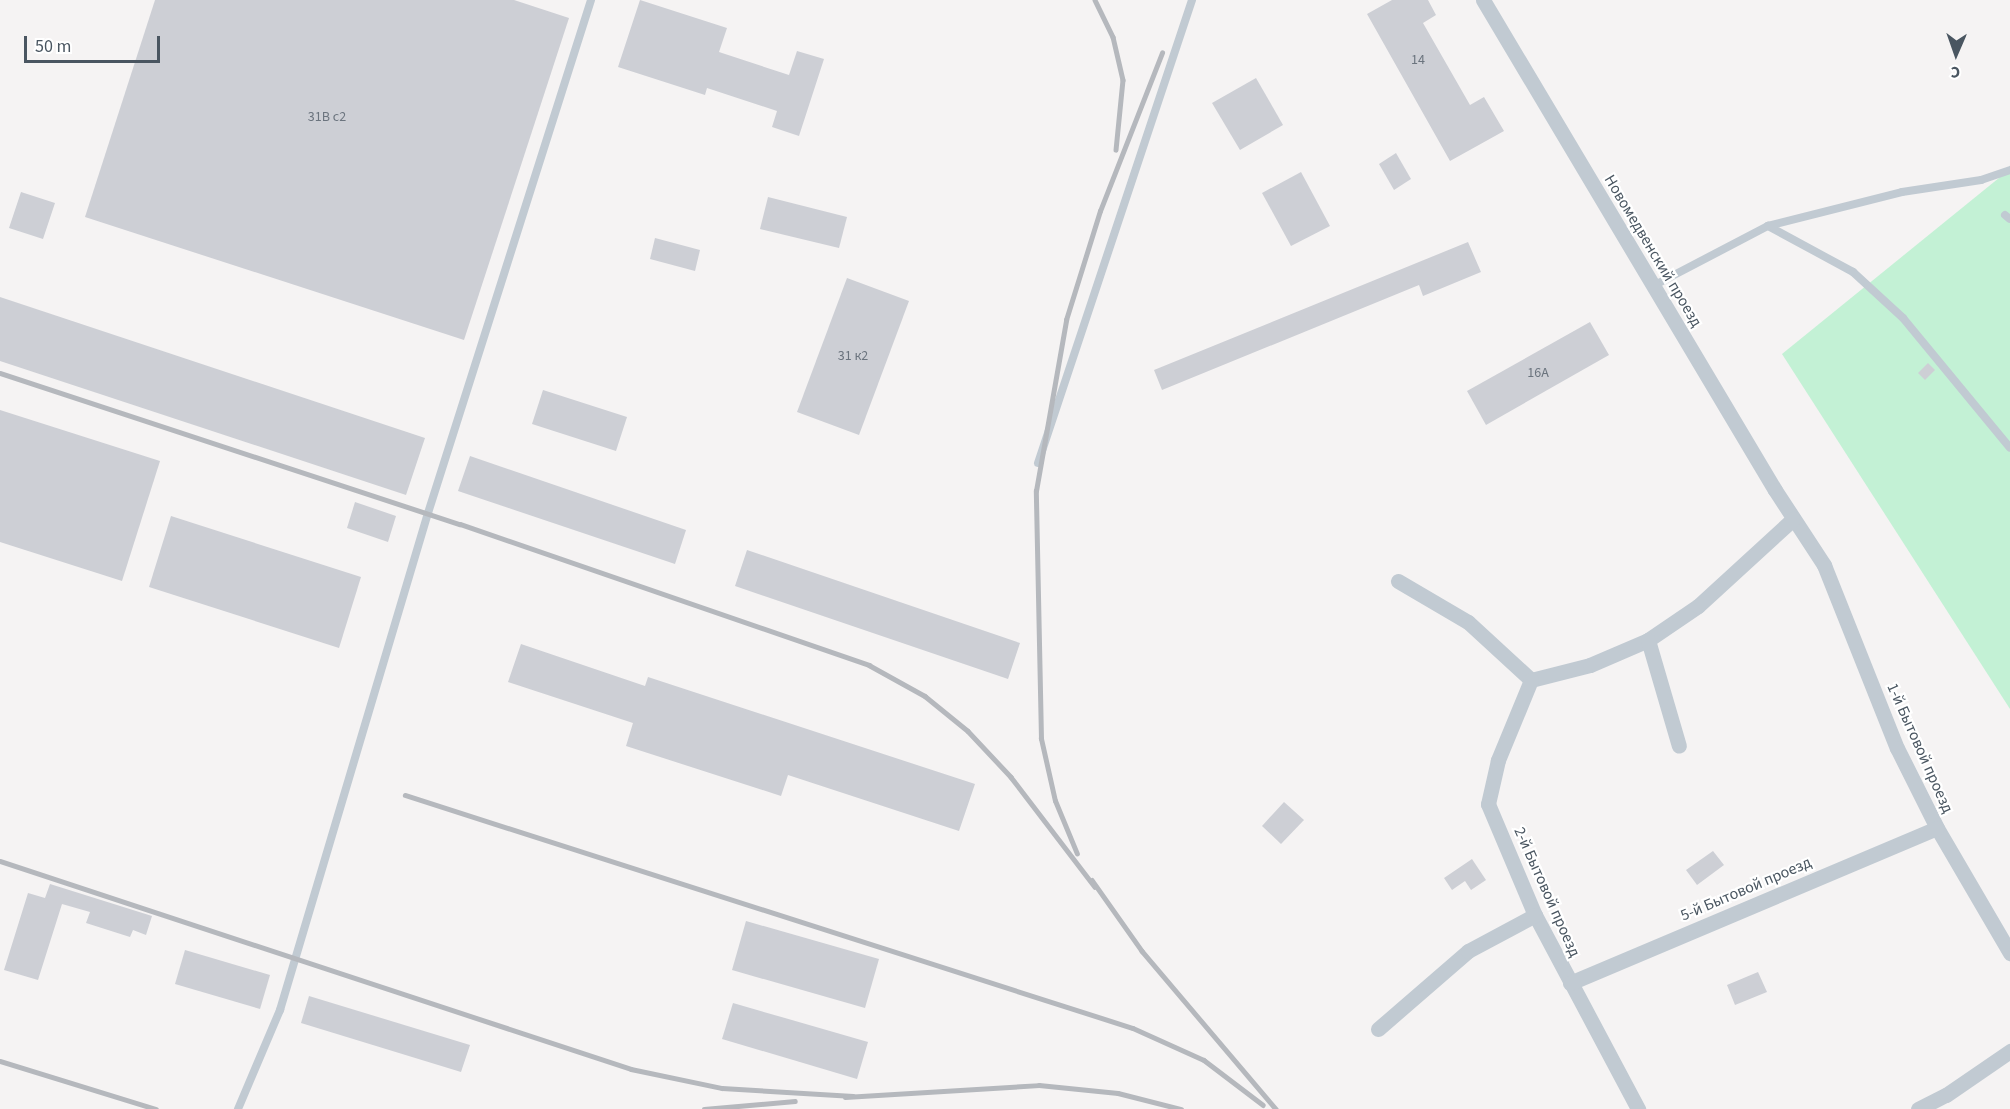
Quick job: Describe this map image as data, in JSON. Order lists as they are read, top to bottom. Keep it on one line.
{"streets":{"street":["Новомедвенский проезд","1-й Бытовой проезд","5-й Бытовой проезд","2-й Бытовой проезд"]},"crossings":[["Новомедвенский проезд","1-й Бытовой проезд"],["1-й Бытовой проезд","5-й Бытовой проезд"],["5-й Бытовой проезд","2-й Бытовой проезд"]],"house_numbers":["14","31В с2","31 к2","16А"],"scale_bar":"50 m","north":"bottom"}
